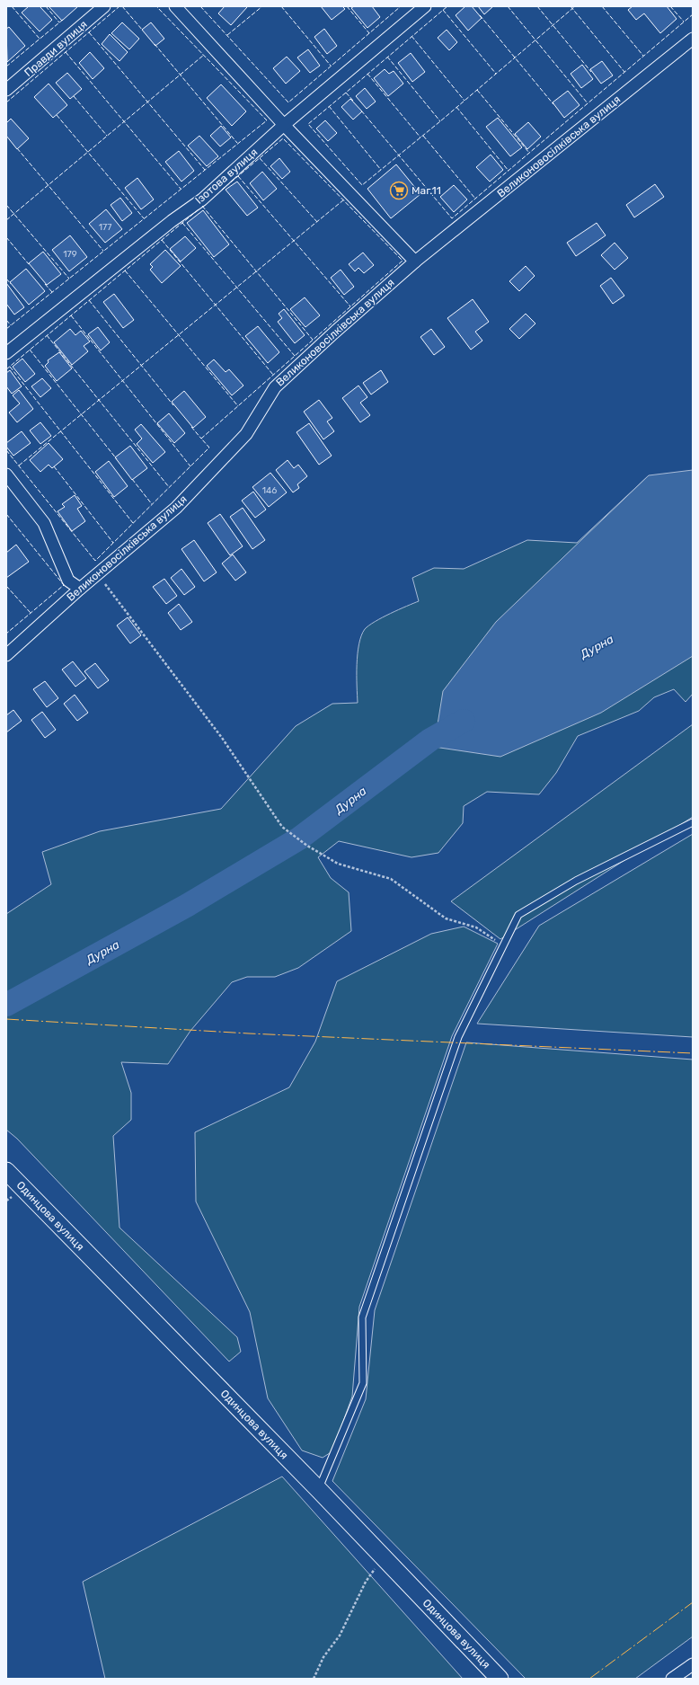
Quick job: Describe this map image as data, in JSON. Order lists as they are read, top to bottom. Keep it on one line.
{"streets":{"main road":["Одинцова вулиця"],"street":["Правди вулиця","Великоновосілківська вулиця","Ізотова вулиця"]},"water":["Дурна"],"places":{"supermarket":["Маг.11"]},"house_numbers":["177","179","146"]}
